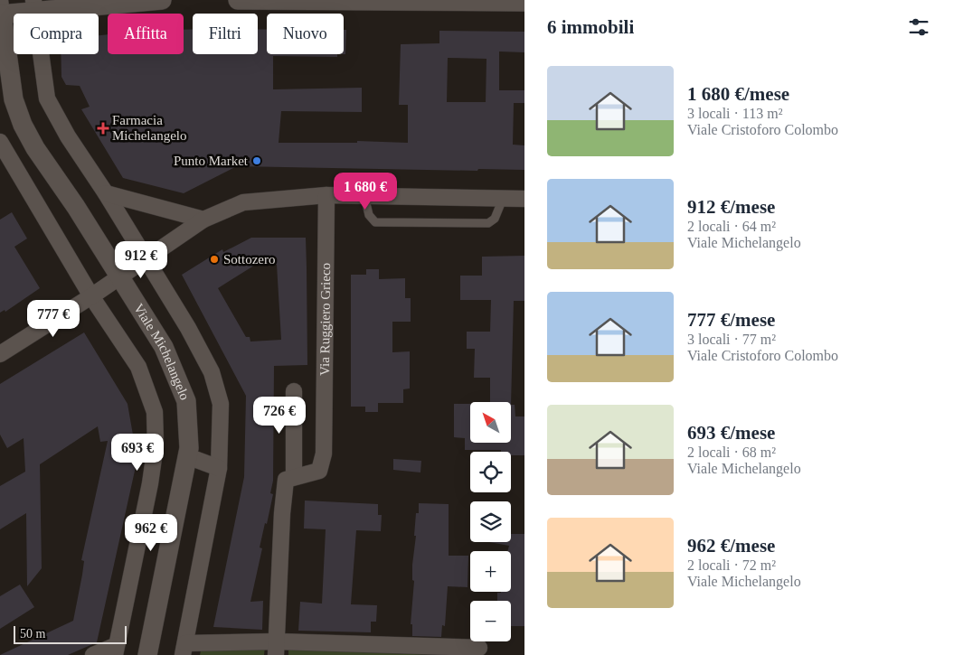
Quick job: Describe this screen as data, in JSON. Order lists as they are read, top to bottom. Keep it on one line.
{"streets":{"street":["Via Ruggiero Grieco","Viale Michelangelo"]},"places":{"health":["Farmacia Michelangelo"],"other":["Punto Market","Sottozero"]},"scale_bar":"50 m","north":"top left","page":{"heading":"6 immobili","chip":["Compra","Affitta","Filtri","Nuovo"],"list":[{"name":"1 680 €/mese","note":"3 locali · 113 m² · Viale Cristoforo Colombo"},{"name":"912 €/mese","note":"2 locali · 64 m² · Viale Michelangelo"},{"name":"777 €/mese","note":"3 locali · 77 m² · Viale Cristoforo Colombo"},{"name":"693 €/mese","note":"2 locali · 68 m² · Viale Michelangelo"},{"name":"962 €/mese","note":"2 locali · 72 m² · Viale Michelangelo"}],"price":["1 680 €","912 €","777 €","726 €","693 €","962 €"],"map_buttons":["+","−"],"scale":"50 m"}}
